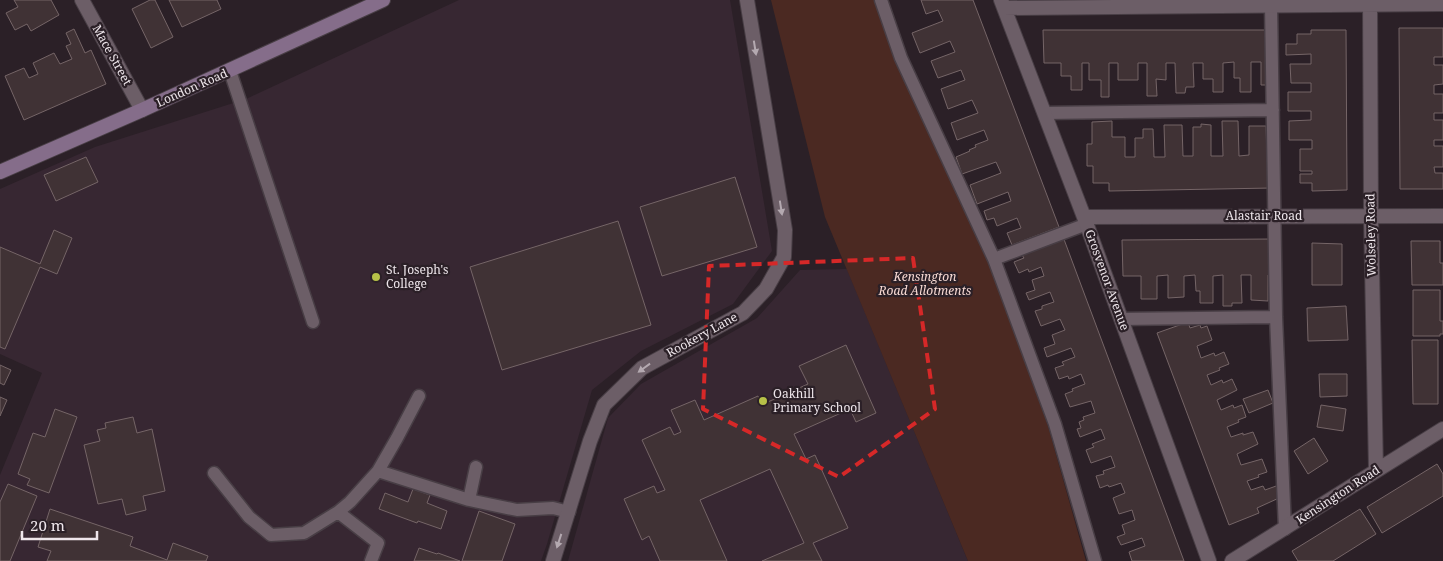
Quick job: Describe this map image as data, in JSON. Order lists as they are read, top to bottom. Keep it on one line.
{"streets":{"main road":["London Road"],"street":["Mace Street","Alastair Road","Wolseley Road","Grosvenor Avenue","Rookery Lane","Kensington Road"]},"crossings":[["Mace Street","London Road"],["Alastair Road","Wolseley Road"],["Alastair Road","Grosvenor Avenue"],["Wolseley Road","Kensington Road"]],"one_way":["Rookery Lane"],"parks":["Kensington Road Allotments"],"places":["St. Joseph's College","Oakhill Primary School"],"scale_bar":"20 m"}
